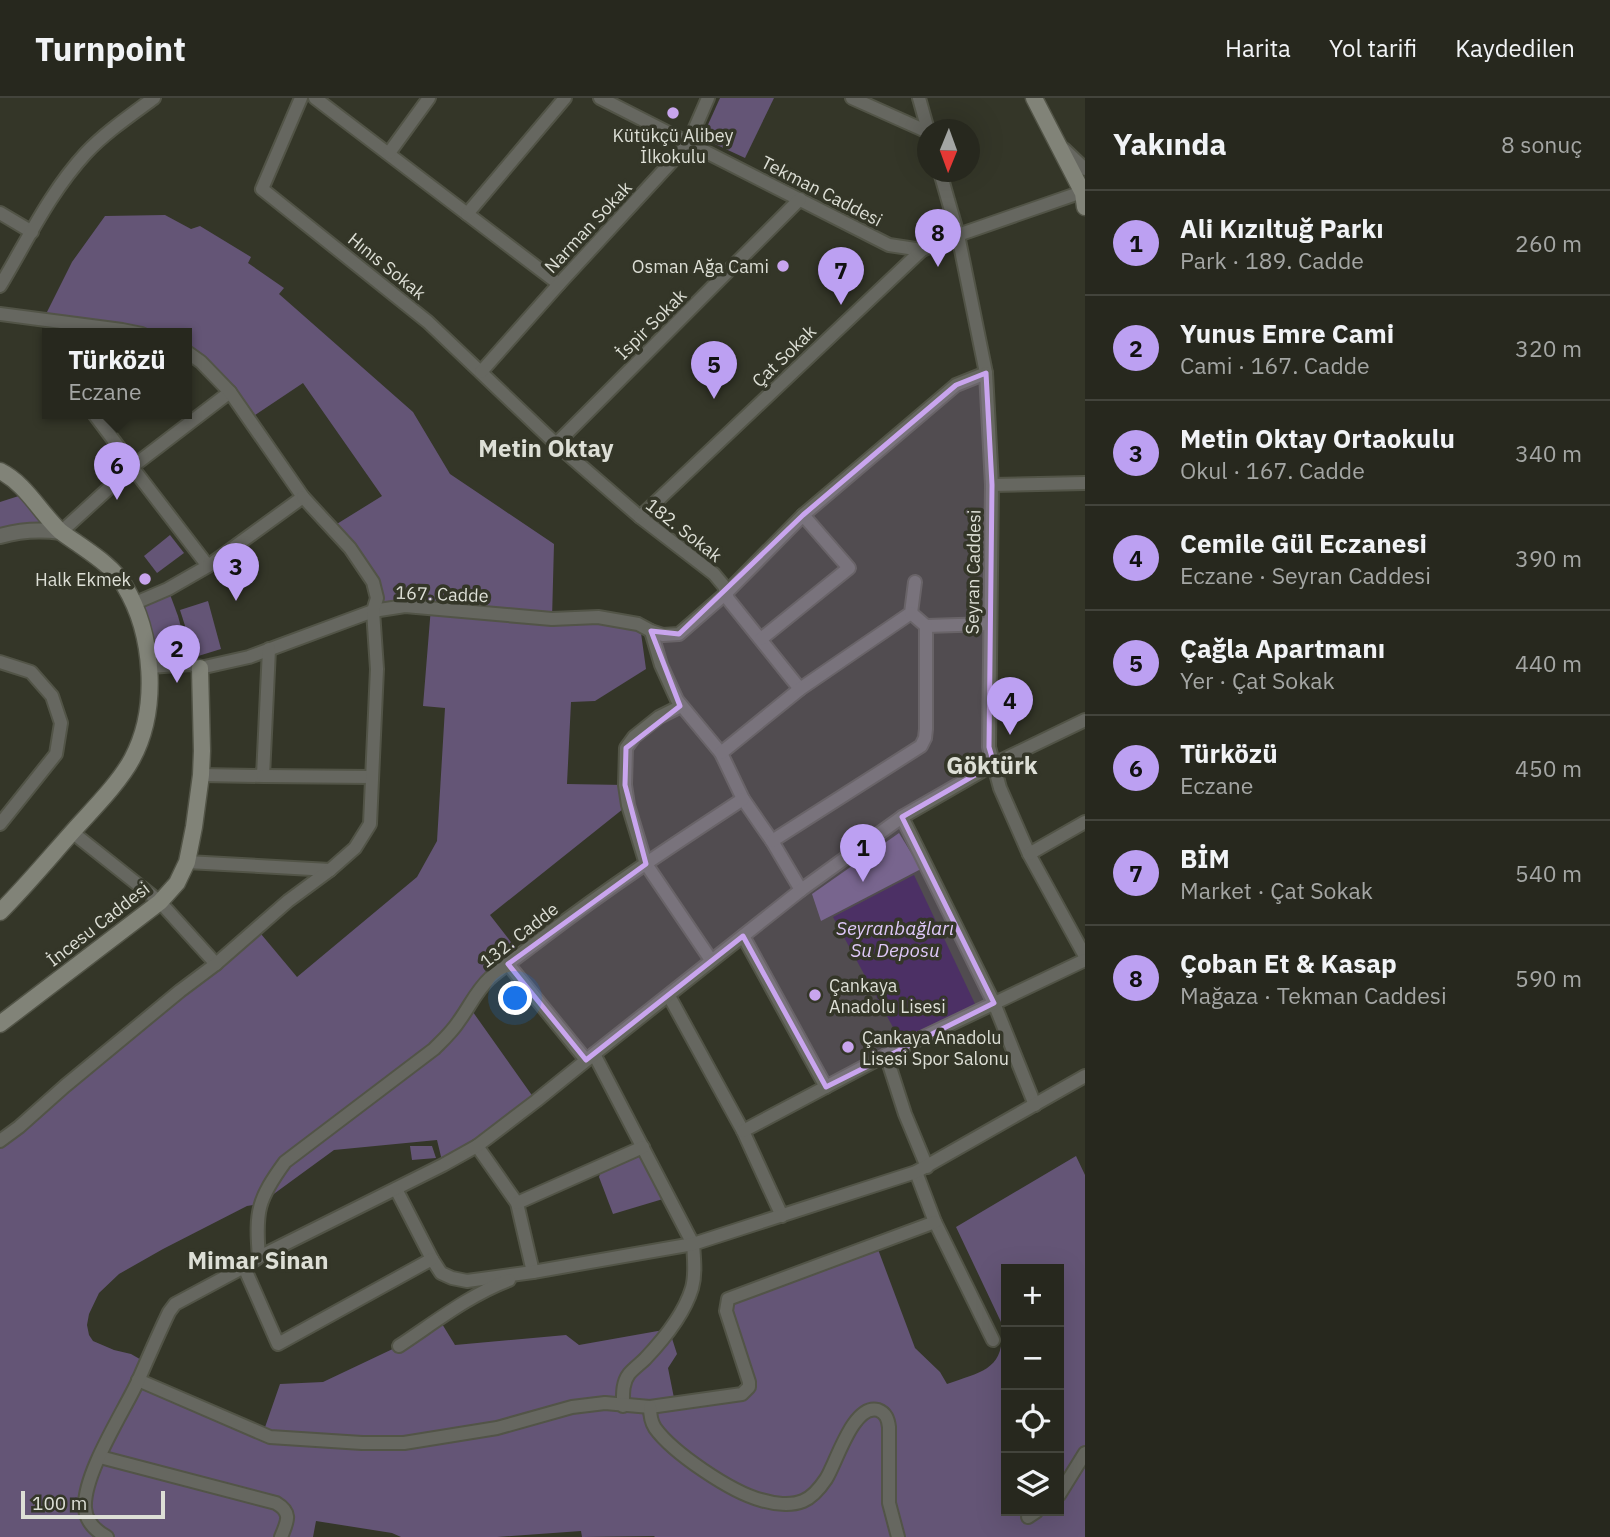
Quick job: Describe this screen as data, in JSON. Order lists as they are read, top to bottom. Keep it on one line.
{"streets":{"main road":["İncesu Caddesi"],"street":["Tekman Caddesi","Narman Sokak","Hınıs Sokak","İspir Sokak","Çat Sokak","182. Sokak","Seyran Caddesi","167. Cadde","132. Cadde"]},"crossings":[["Tekman Caddesi","Narman Sokak"],["Tekman Caddesi","İspir Sokak"],["Tekman Caddesi","Çat Sokak"],["Narman Sokak","Hınıs Sokak"],["Hınıs Sokak","İspir Sokak"],["Hınıs Sokak","182. Sokak"],["İspir Sokak","182. Sokak"],["Çat Sokak","182. Sokak"],["182. Sokak","167. Cadde"],["Seyran Caddesi","167. Cadde"],["167. Cadde","İncesu Caddesi"]],"districts":["Metin Oktay","Göktürk","Mimar Sinan"],"water":["Seyranbağları Su Deposu"],"places":["Kütükçü Alibey İlkokulu","Osman Ağa Cami","Halk Ekmek","Çankaya Anadolu Lisesi","Çankaya Anadolu Lisesi Spor Salonu"],"scale_bar":"100 m","north":"bottom","page":{"header":"Turnpoint","nav":["Harita","Yol tarifi","Kaydedilen"],"heading":["Yakında","8 sonuç"],"list":[{"mark":"1","name":"Ali Kızıltuğ Parkı","note":"Park · 189. Cadde","value":"260 m"},{"mark":"2","name":"Yunus Emre Cami","note":"Cami · 167. Cadde","value":"320 m"},{"mark":"3","name":"Metin Oktay Ortaokulu","note":"Okul · 167. Cadde","value":"340 m"},{"mark":"4","name":"Cemile Gül Eczanesi","note":"Eczane · Seyran Caddesi","value":"390 m"},{"mark":"5","name":"Çağla Apartmanı","note":"Yer · Çat Sokak","value":"440 m"},{"mark":"6","name":"Türközü","note":"Eczane","value":"450 m"},{"mark":"7","name":"BİM","note":"Market · Çat Sokak","value":"540 m"},{"mark":"8","name":"Çoban Et & Kasap","note":"Mağaza · Tekman Caddesi","value":"590 m"}],"pins":["8","7","5","6","3","2","4","1"],"popup":["Türközü","Eczane"],"map_buttons":["+","−"],"scale":"100 m"}}
